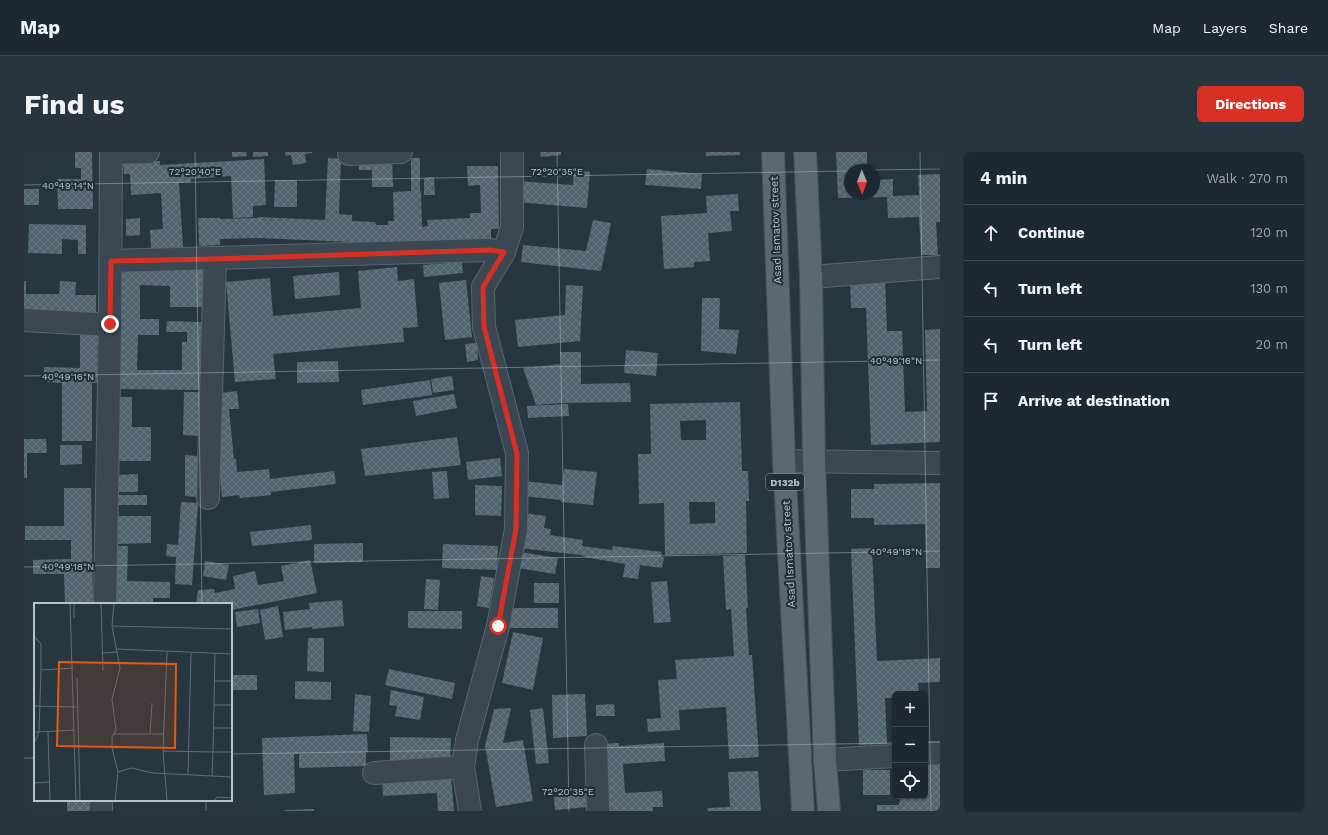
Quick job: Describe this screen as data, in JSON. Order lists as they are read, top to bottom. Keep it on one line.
{"streets":{"main road":["Asad Ismatov street","D132b"]},"north":"bottom","page":{"header":"Map","nav":["Map","Layers","Share"],"buttons":"Directions","title":"Find us","heading":["4 min","Walk · 270 m"],"list":[["Continue","120 m"],["Turn left","130 m"],["Turn left","20 m"],"Arrive at destination"],"map_buttons":["+","−"]},"coordinates":["72°20'40\"E","72°20'35\"E","40°49'14\"N","40°49'16\"N","40°49'18\"N"]}
